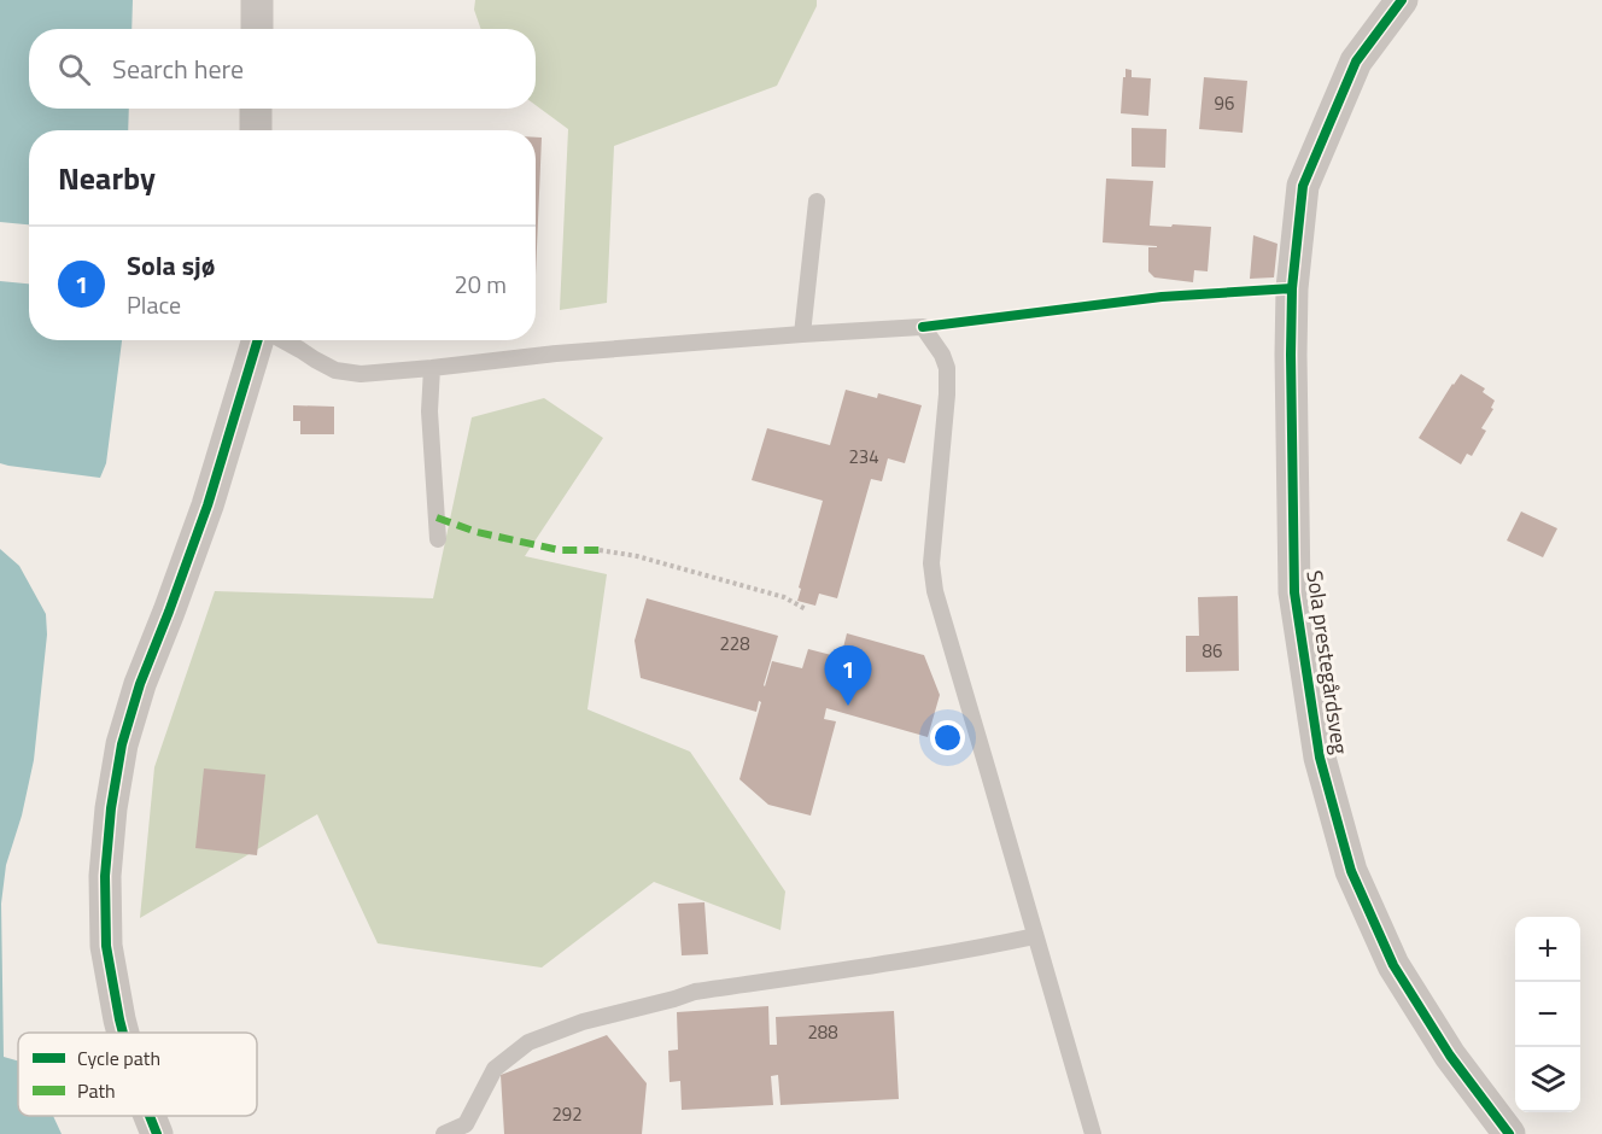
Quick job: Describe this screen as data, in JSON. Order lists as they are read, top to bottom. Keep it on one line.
{"streets":{"street":["Sola prestegårdsveg"]},"house_numbers":["96","234","228","86","288","292"],"legend":["Cycle path","Path"],"page":{"search":"Search here","heading":"Nearby","list":[{"mark":"1","name":"Sola sjø","note":"Place","value":"20 m"}],"pins":"1","map_buttons":["+","−"]}}
